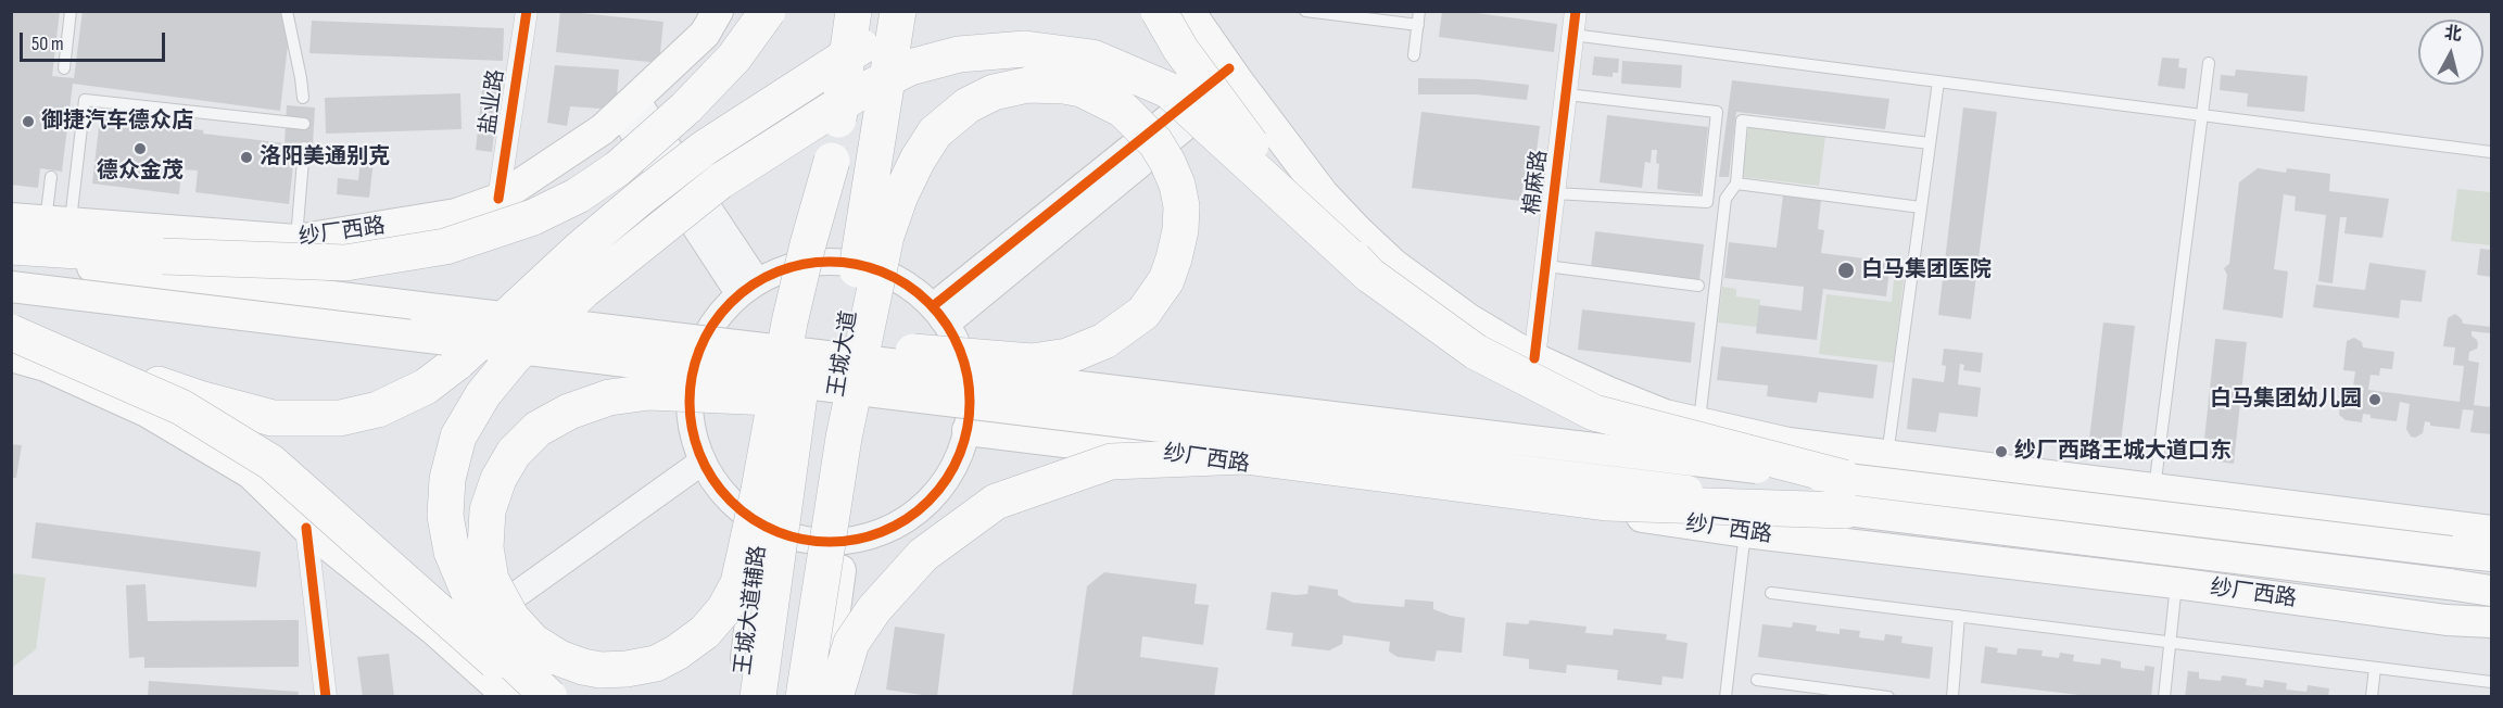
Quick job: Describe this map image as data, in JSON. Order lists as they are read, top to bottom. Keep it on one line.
{"streets":{"highway":["王城大道"],"main road":["纱厂西路","王城大道辅路"],"street":["盐业路","棉麻路"]},"crossings":[["盐业路","纱厂西路"]],"places":["御捷汽车德众店","德众金茂","洛阳美通别克","白马集团医院","白马集团幼儿园","纱厂西路王城大道口东"],"scale_bar":"50 m","north":"top"}
